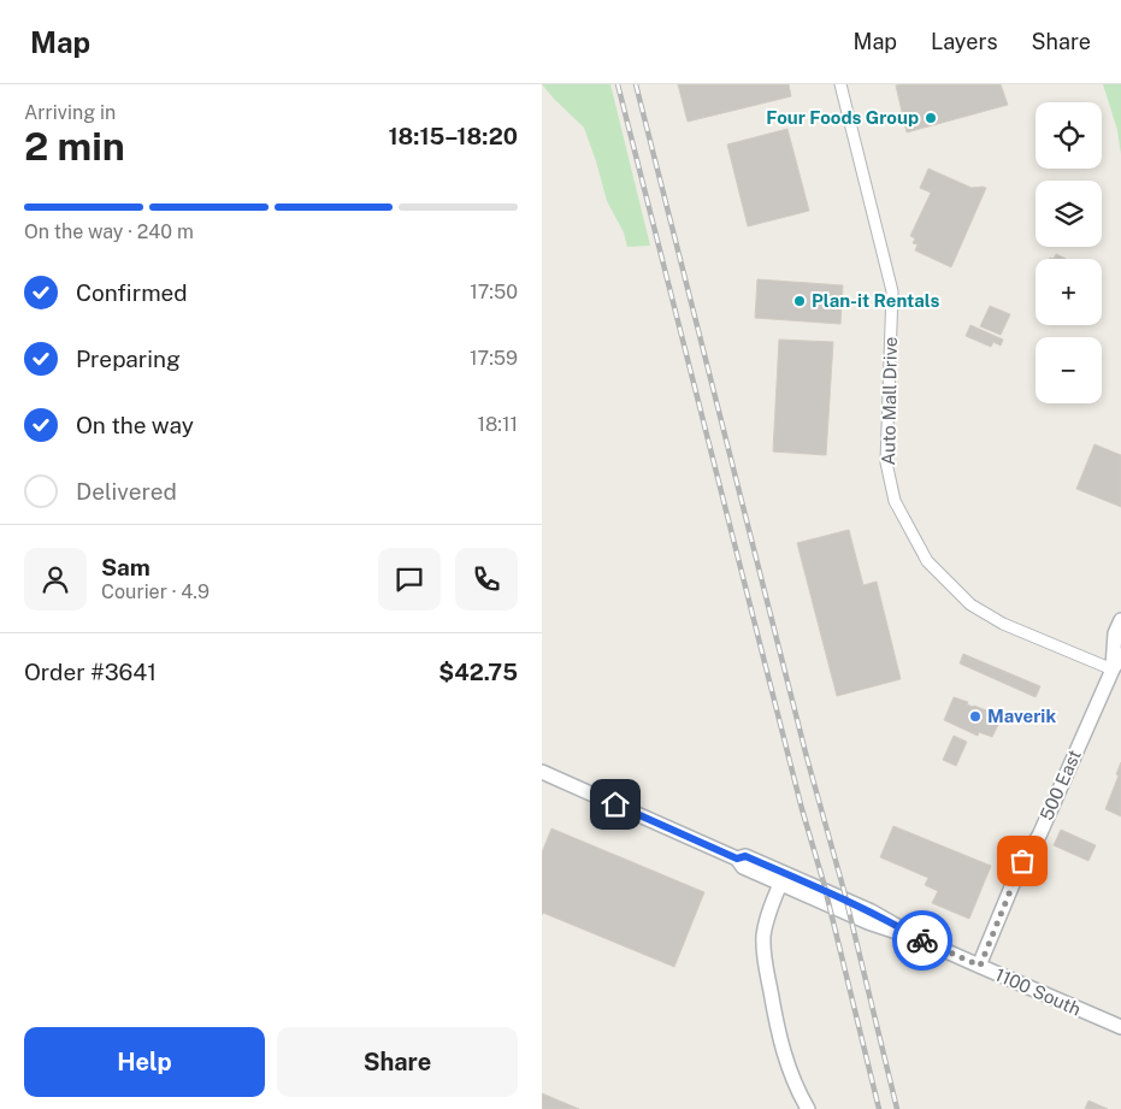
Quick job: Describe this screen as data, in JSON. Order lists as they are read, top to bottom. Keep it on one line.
{"streets":{"street":["Auto Mall Drive","500 East","1100 South"]},"crossings":[["Auto Mall Drive","500 East"],["500 East","1100 South"]],"places":["Four Foods Group","Plan-it Rentals","Maverik"],"page":{"header":"Map","nav":["Map","Layers","Share"],"heading":["2 min","Arriving in","18:15–18:20"],"panel":["Sam","Courier · 4.9","Order #3641","$42.75"],"map_buttons":["+","−"],"bar":"On the way · 240 m","list":[["Confirmed","17:50"],["Preparing","17:59"],["On the way","18:11"],"Delivered"],"buttons":["Help","Share"]}}
